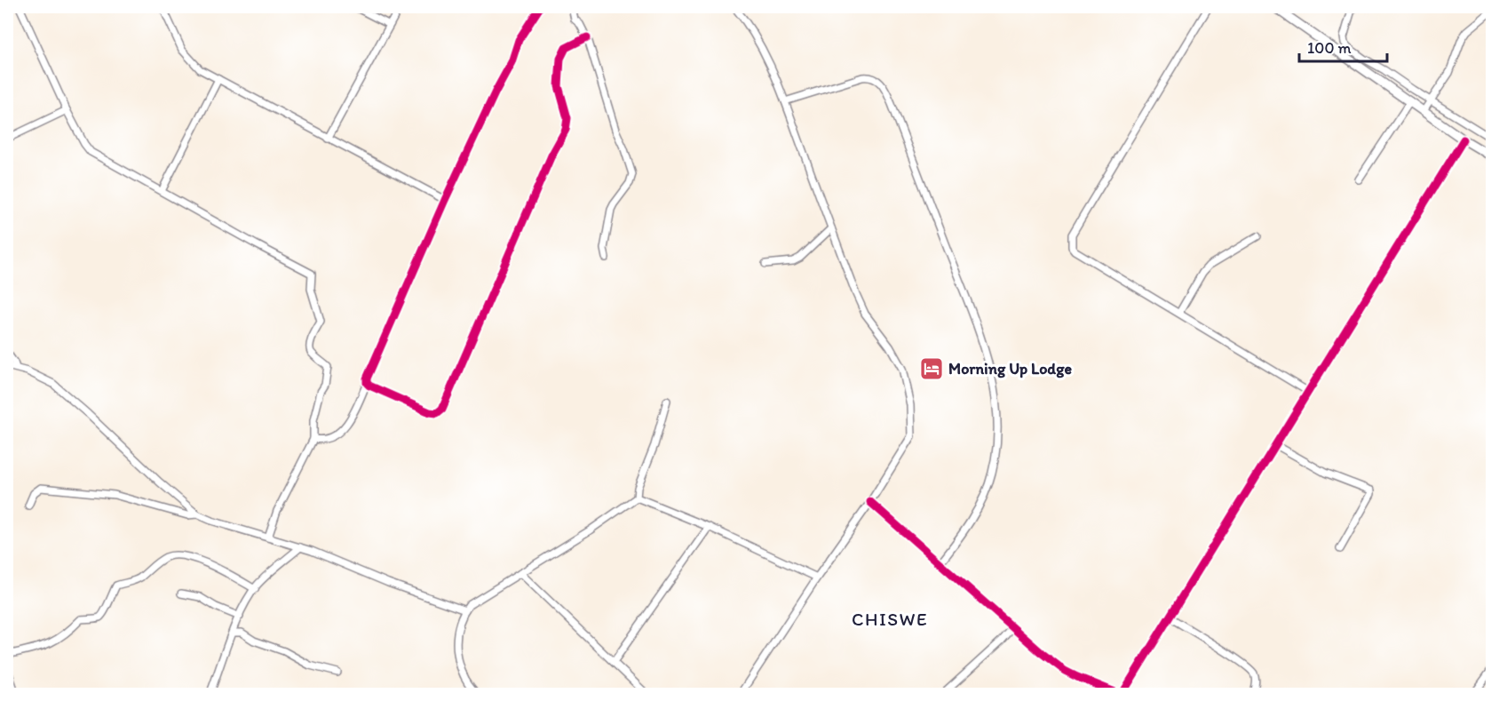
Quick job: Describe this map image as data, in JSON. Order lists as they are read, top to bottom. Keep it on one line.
{"districts":["CHISWE"],"places":{"hotel":["Morning Up Lodge"]},"scale_bar":"100 m"}
